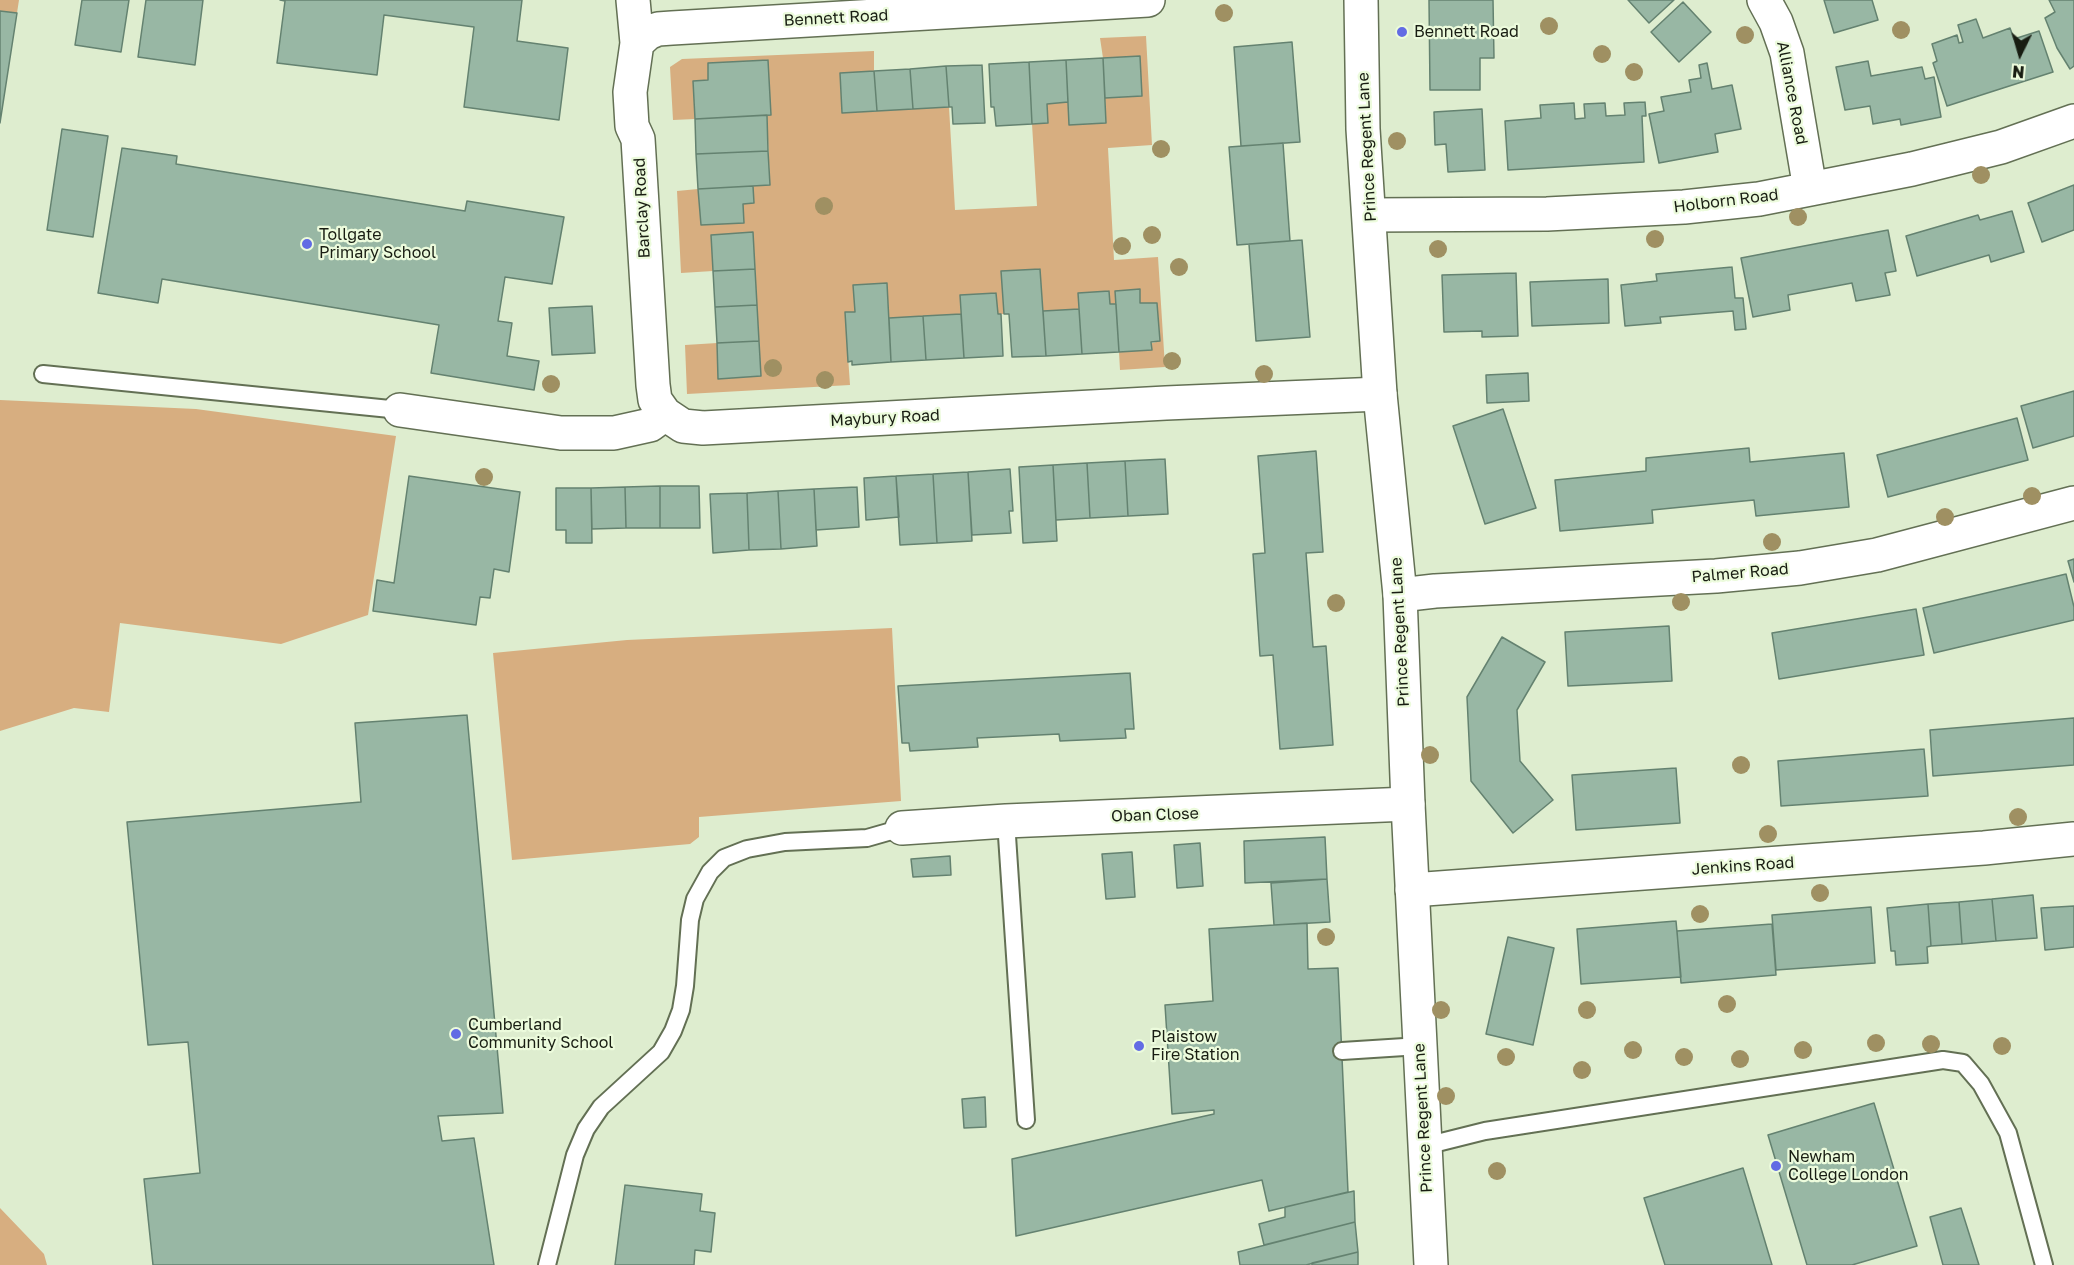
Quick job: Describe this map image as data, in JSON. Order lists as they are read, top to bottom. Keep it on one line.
{"streets":{"street":["Bennett Road","Alliance Road","Prince Regent Lane","Holborn Road","Barclay Road","Maybury Road","Palmer Road","Oban Close","Jenkins Road"]},"crossings":[["Bennett Road","Barclay Road"],["Alliance Road","Holborn Road"],["Prince Regent Lane","Holborn Road"],["Prince Regent Lane","Maybury Road"],["Prince Regent Lane","Palmer Road"],["Prince Regent Lane","Oban Close"],["Prince Regent Lane","Jenkins Road"],["Barclay Road","Maybury Road"]],"places":["Bennett Road","Tollgate Primary School","Cumberland Community School","Plaistow Fire Station","Newham College London"],"north":"bottom"}
